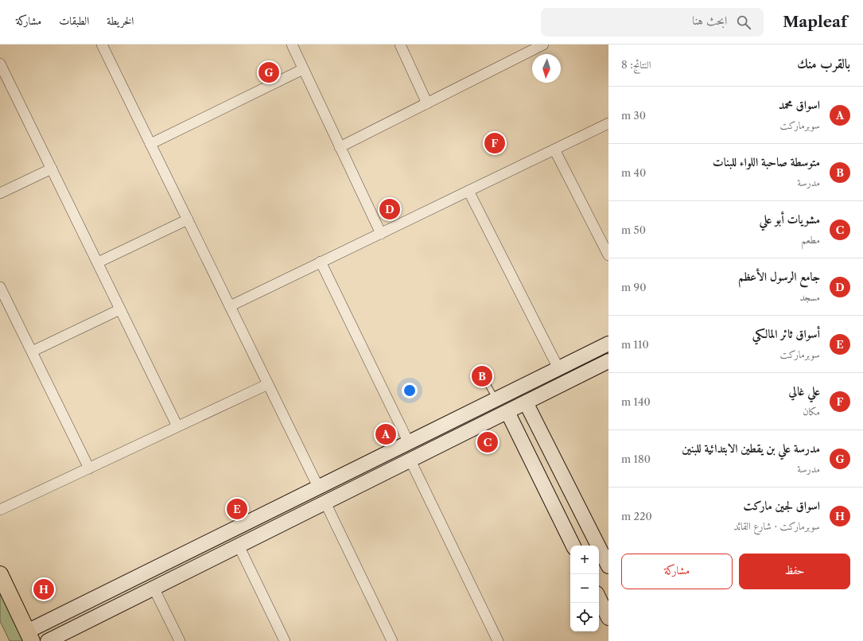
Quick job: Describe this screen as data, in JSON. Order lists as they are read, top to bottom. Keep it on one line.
{"north":"bottom","page":{"header":"Mapleaf","search":"ابحث هنا","nav":["الخريطة","الطبقات","مشاركة"],"heading":["بالقرب منك","النتائج: 8"],"pins":["G","F","D","B","A","C","E","H"],"list":[{"mark":"A","name":"اسواق محمد","note":"سوبرماركت","value":"30 m"},{"mark":"B","name":"متوسطة صاحبة اللواء للبنات","note":"مدرسة","value":"40 m"},{"mark":"C","name":"مشويات أبو علي","note":"مطعم","value":"50 m"},{"mark":"D","name":"جامع الرسول الأعظم","note":"مسجد","value":"90 m"},{"mark":"E","name":"أسواق ثائر المالكي","note":"سوبرماركت","value":"110 m"},{"mark":"F","name":"علي غالي","note":"مكان","value":"140 m"},{"mark":"G","name":"مدرسة علي بن يقطين الابتدائية للبنين","note":"مدرسة","value":"180 m"},{"mark":"H","name":"اسواق لجين ماركت","note":"سوبرماركت · شارع القائد","value":"220 m"}],"buttons":["حفظ","مشاركة"],"map_buttons":["+","−"]}}
